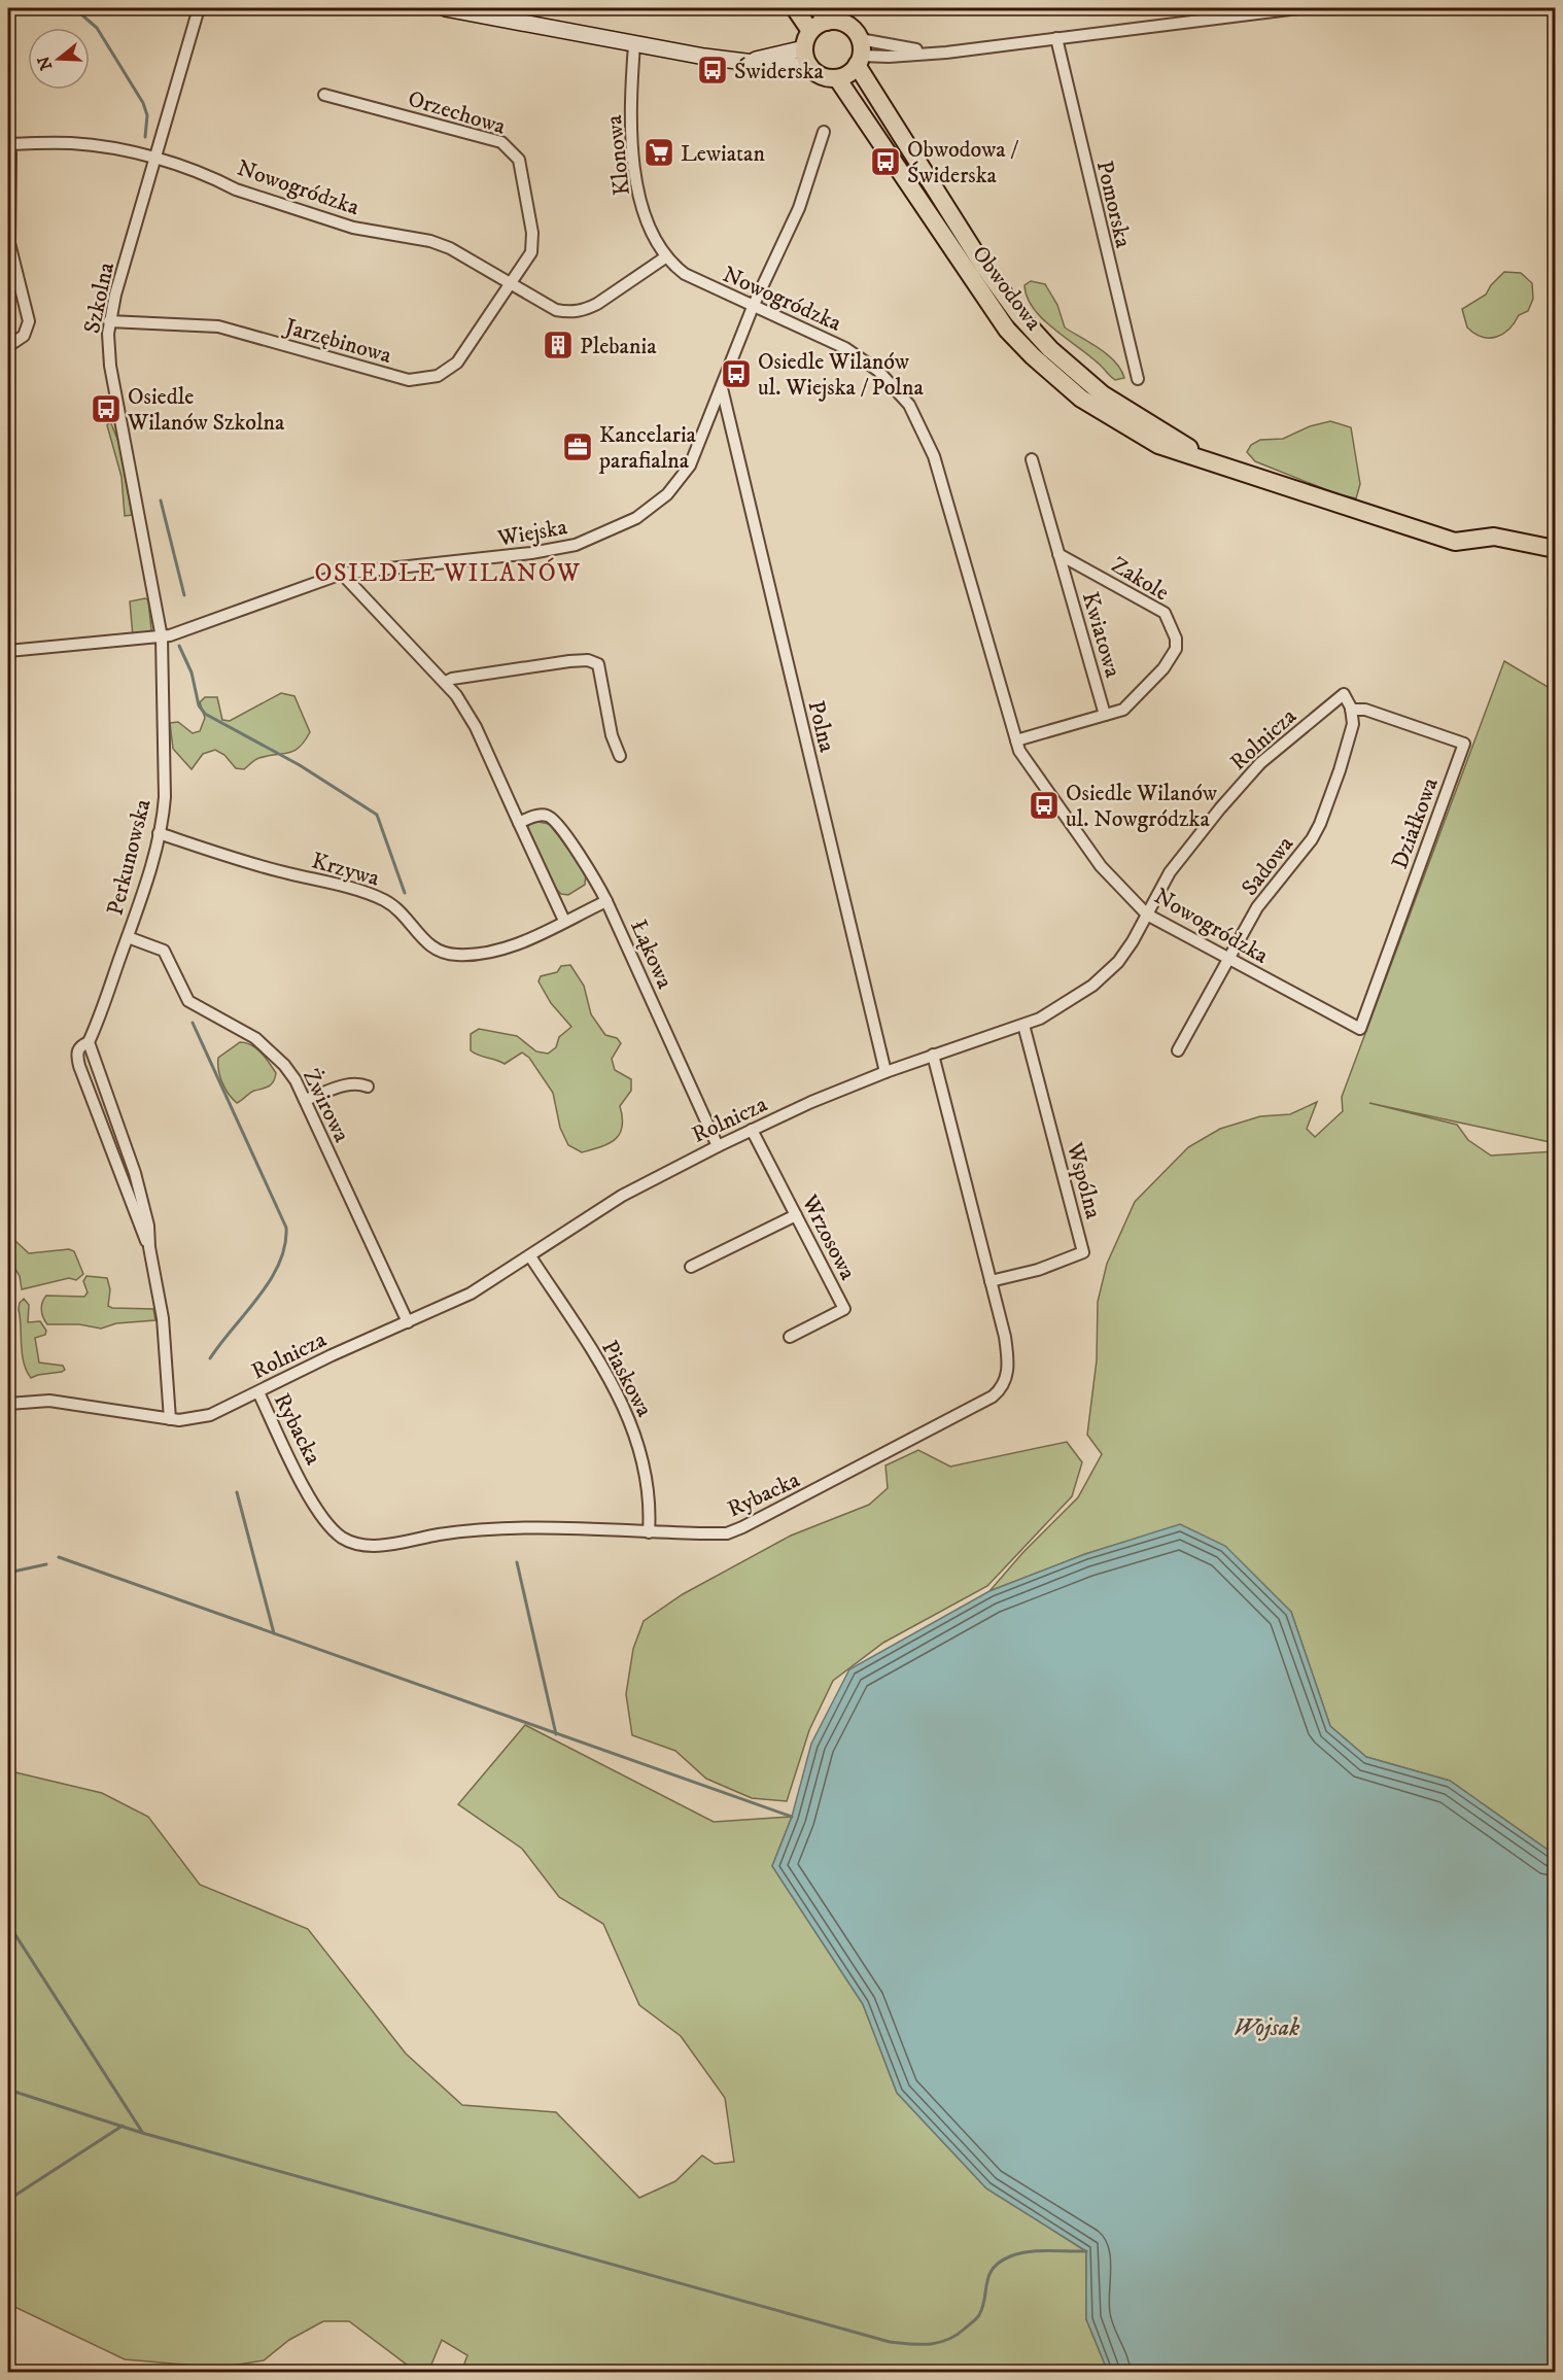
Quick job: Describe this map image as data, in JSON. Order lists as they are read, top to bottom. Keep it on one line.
{"streets":{"main road":["Obwodowa"],"street":["Orzechowa","Klonowa","Nowogródzka","Pomorska","Szkolna","Jarzębinowa","Wiejska","Zakole","Kwiatowa","Polna","Rolnicza","Działkowa","Perkunowska","Sadowa","Krzywa","Łąkowa","Żwirowa","Wspólna","Wrzosowa","Piaskowa","Rybacka"]},"crossings":[["Orzechowa","Nowogródzka"],["Orzechowa","Jarzębinowa"],["Klonowa","Nowogródzka"],["Nowogródzka","Szkolna"],["Nowogródzka","Jarzębinowa"],["Nowogródzka","Wiejska"],["Nowogródzka","Zakole"],["Nowogródzka","Rolnicza"],["Nowogródzka","Działkowa"],["Nowogródzka","Sadowa"],["Szkolna","Jarzębinowa"],["Szkolna","Wiejska"],["Szkolna","Perkunowska"],["Wiejska","Polna"],["Wiejska","Perkunowska"],["Zakole","Kwiatowa"],["Polna","Rolnicza"],["Rolnicza","Perkunowska"],["Rolnicza","Sadowa"],["Rolnicza","Łąkowa"],["Rolnicza","Żwirowa"],["Rolnicza","Wspólna"],["Rolnicza","Wrzosowa"],["Rolnicza","Piaskowa"],["Rolnicza","Rybacka"],["Działkowa","Sadowa"],["Perkunowska","Krzywa"],["Perkunowska","Żwirowa"],["Krzywa","Łąkowa"],["Wspólna","Rybacka"],["Piaskowa","Rybacka"]],"districts":["OSIEDLE WILANÓW"],"water":["Wojsak"],"places":{"bus stop":["Świderska","Obwodowa / Świderska","Osiedle Wilanów ul. Wiejska / Polna","Osiedle Wilanów Szkolna","Osiedle Wilanów ul. Nowgródzka"],"supermarket":["Lewiatan"],"building":["Plebania"],"office":["Kancelaria parafialna"]},"north":"left"}
